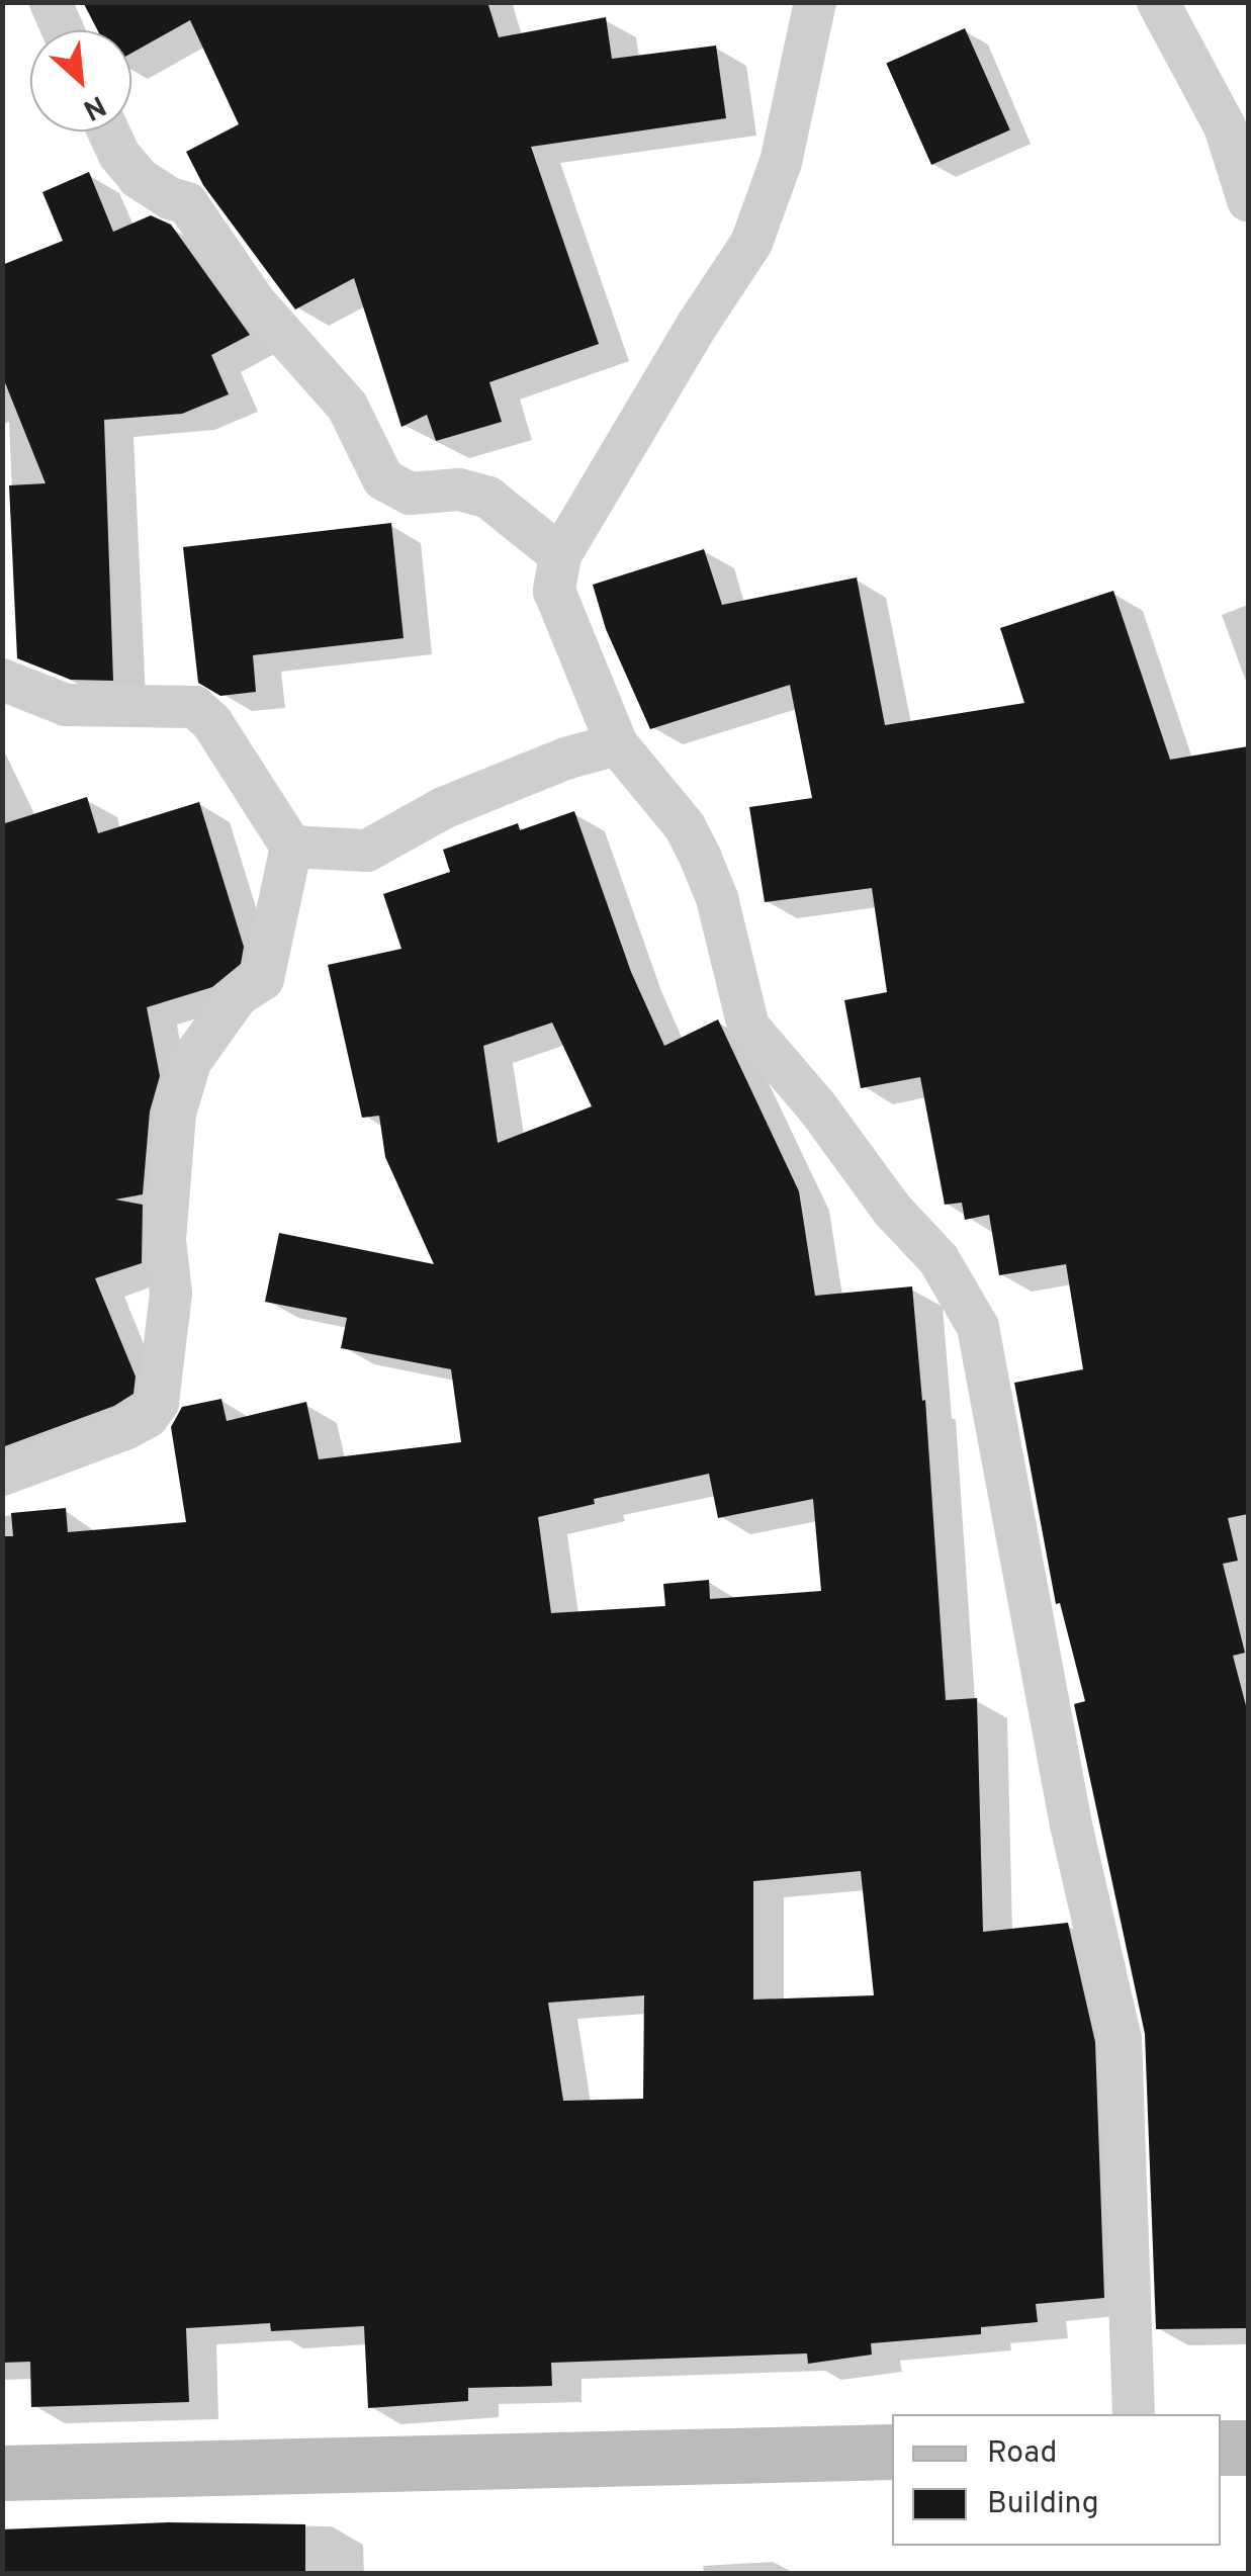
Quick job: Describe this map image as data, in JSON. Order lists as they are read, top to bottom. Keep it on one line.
{"legend":["Road","Building"],"north":"bottom right"}
